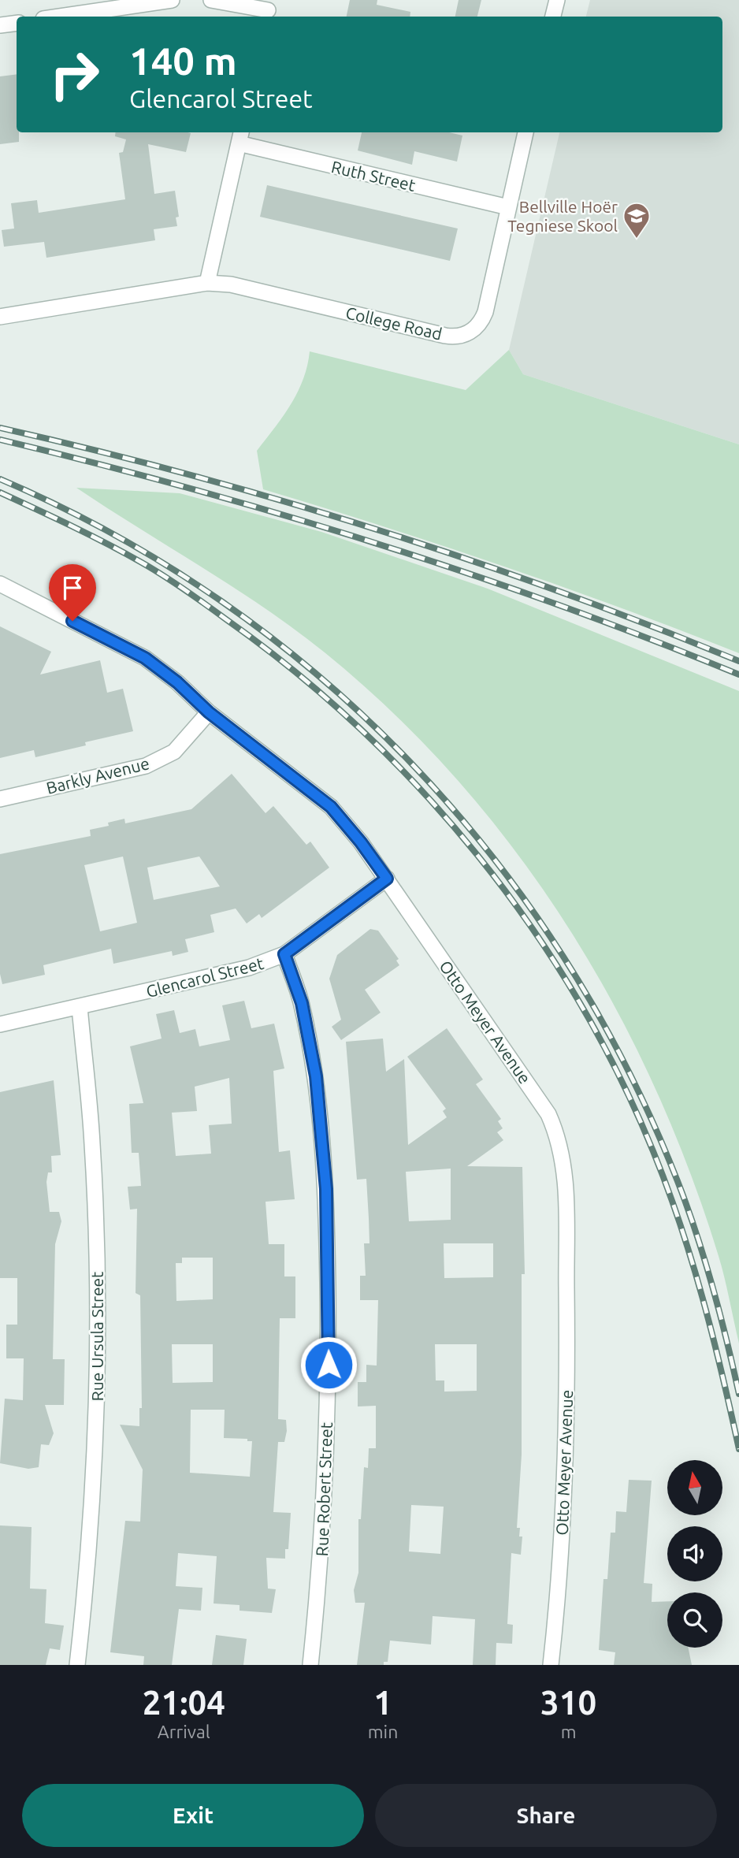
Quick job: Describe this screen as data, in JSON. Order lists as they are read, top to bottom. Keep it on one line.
{"streets":{"street":["Ruth Street","College Road","Barkly Avenue","Glencarol Street","Otto Meyer Avenue","Rue Ursula Street","Rue Robert Street"]},"crossings":[["Ruth Street","College Road"],["Barkly Avenue","Otto Meyer Avenue"],["Glencarol Street","Otto Meyer Avenue"],["Glencarol Street","Rue Ursula Street"],["Glencarol Street","Rue Robert Street"]],"places":{"school or university":["Bellville Hoër Tegniese Skool"]},"north":"top","page":{"turn":["140 m","Glencarol Street"],"eta":["21:04","Arrival","1","min","310","m"],"buttons":["Exit","Share"]}}
